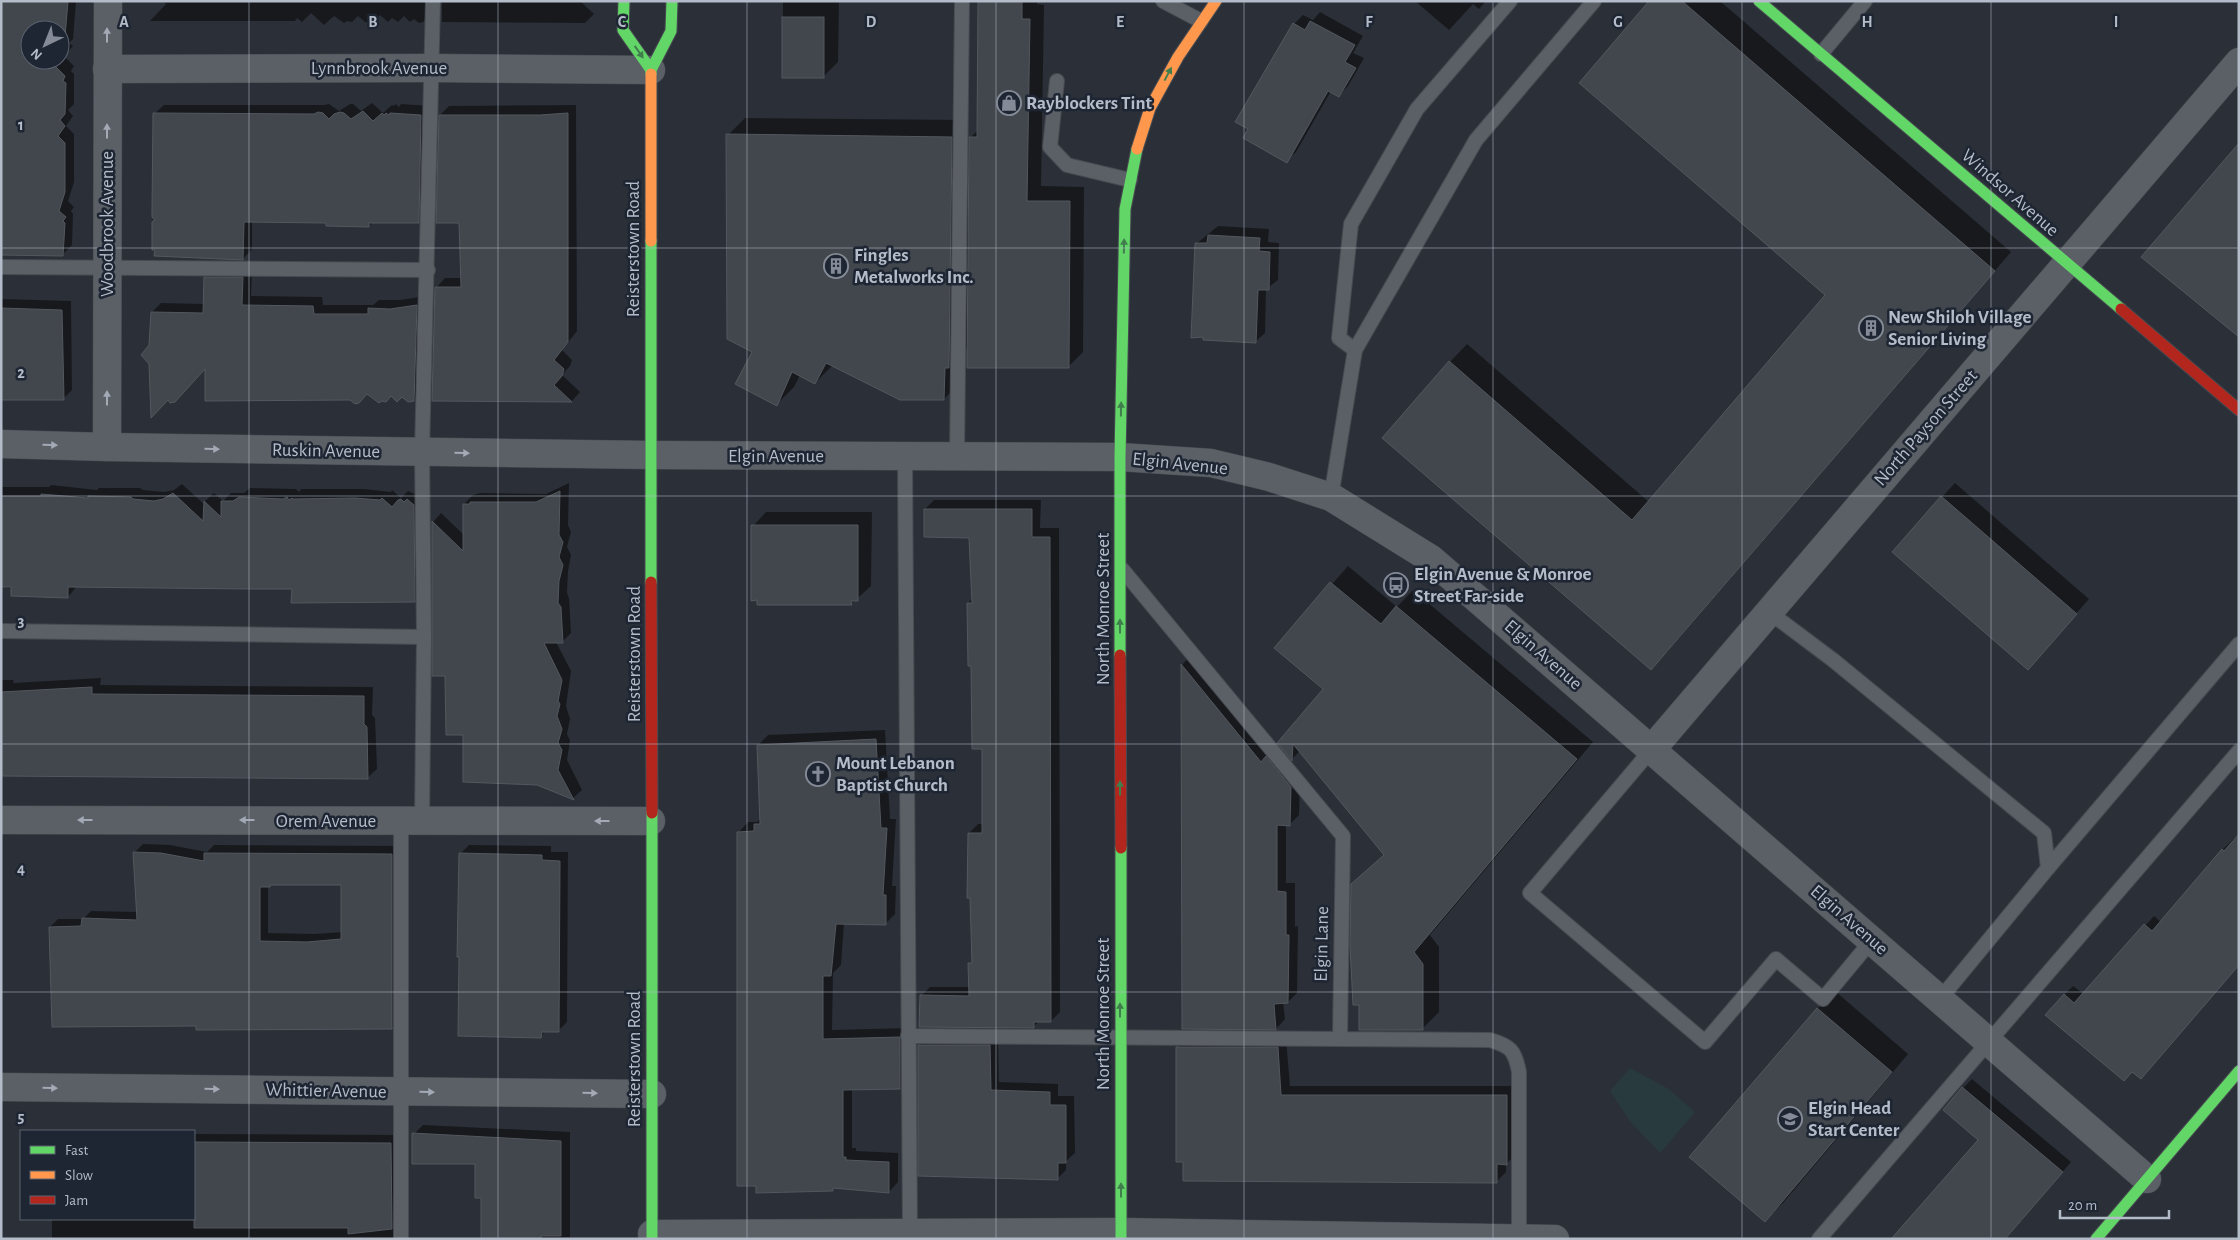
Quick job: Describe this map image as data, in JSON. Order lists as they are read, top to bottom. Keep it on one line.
{"streets":{"main road":["Windsor Avenue","Reisterstown Road","North Monroe Street"],"street":["Lynnbrook Avenue","Woodbrook Avenue","North Payson Street","Ruskin Avenue","Elgin Avenue","Orem Avenue","Whittier Avenue"],"lane":["Elgin Lane"]},"crossings":[["Lynnbrook Avenue","Woodbrook Avenue"],["Lynnbrook Avenue","Reisterstown Road"],["Windsor Avenue","North Payson Street"],["Woodbrook Avenue","Ruskin Avenue"],["Reisterstown Road","Ruskin Avenue"],["Reisterstown Road","Elgin Avenue"],["Reisterstown Road","Orem Avenue"],["Reisterstown Road","Whittier Avenue"],["North Payson Street","Elgin Avenue"],["Ruskin Avenue","Elgin Avenue"],["Elgin Avenue","North Monroe Street"],["North Monroe Street","Elgin Lane"]],"one_way":["Woodbrook Avenue","Ruskin Avenue","North Monroe Street","Orem Avenue","Whittier Avenue"],"places":{"shop":["Rayblockers Tint"],"building":["Fingles Metalworks Inc.","New Shiloh Village Senior Living"],"bus stop":["Elgin Avenue & Monroe Street Far-side"],"church":["Mount Lebanon Baptist Church"],"school or university":["Elgin Head Start Center"]},"legend":["Fast","Slow","Jam"],"scale_bar":"20 m","north":"bottom left","grid":{"columns":["A","B","C","D","E","F","G","H","I"],"rows":["1","2","3","4","5"]}}
